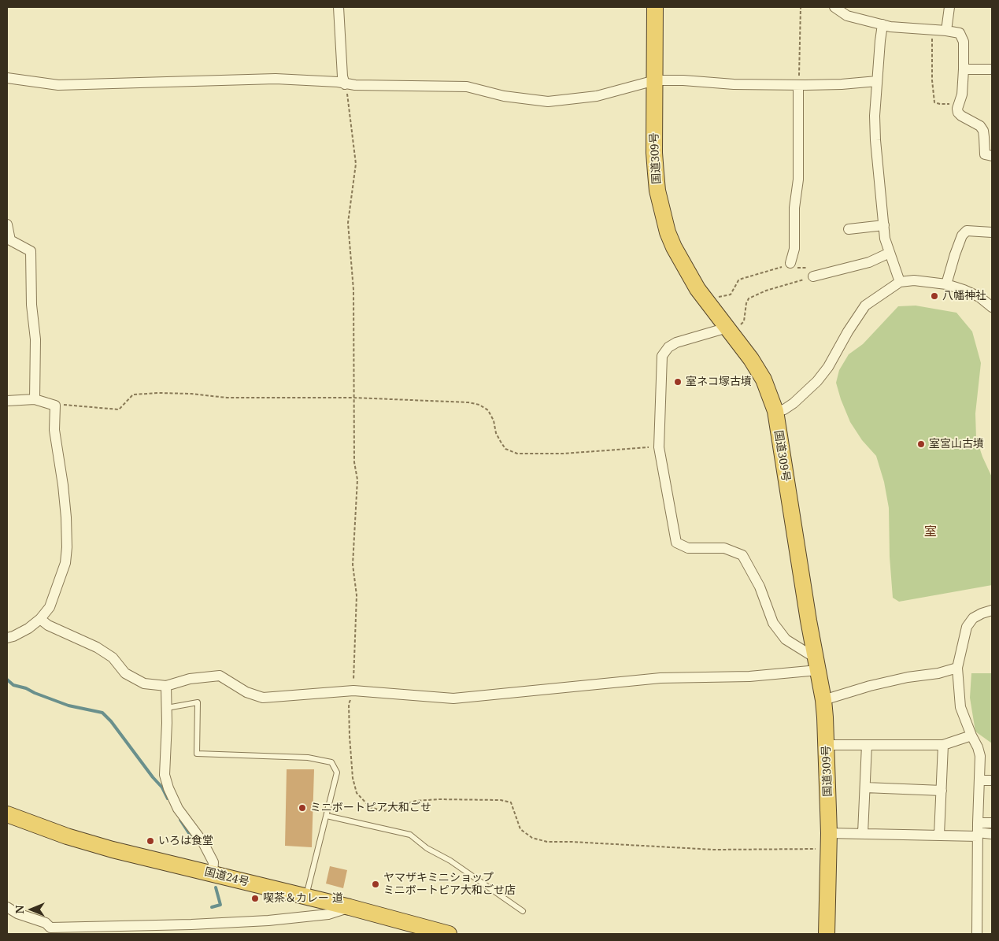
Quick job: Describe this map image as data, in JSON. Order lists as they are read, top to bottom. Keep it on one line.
{"streets":{"highway":["国道309号","国道24号"]},"districts":["室"],"places":["八幡神社","室ネコ塚古墳","室宮山古墳","ミニボートピア大和ごせ","いろは食堂","ヤマザキミニショップ ミニボートピア大和ごせ店","喫茶＆カレー 道"],"north":"left"}
